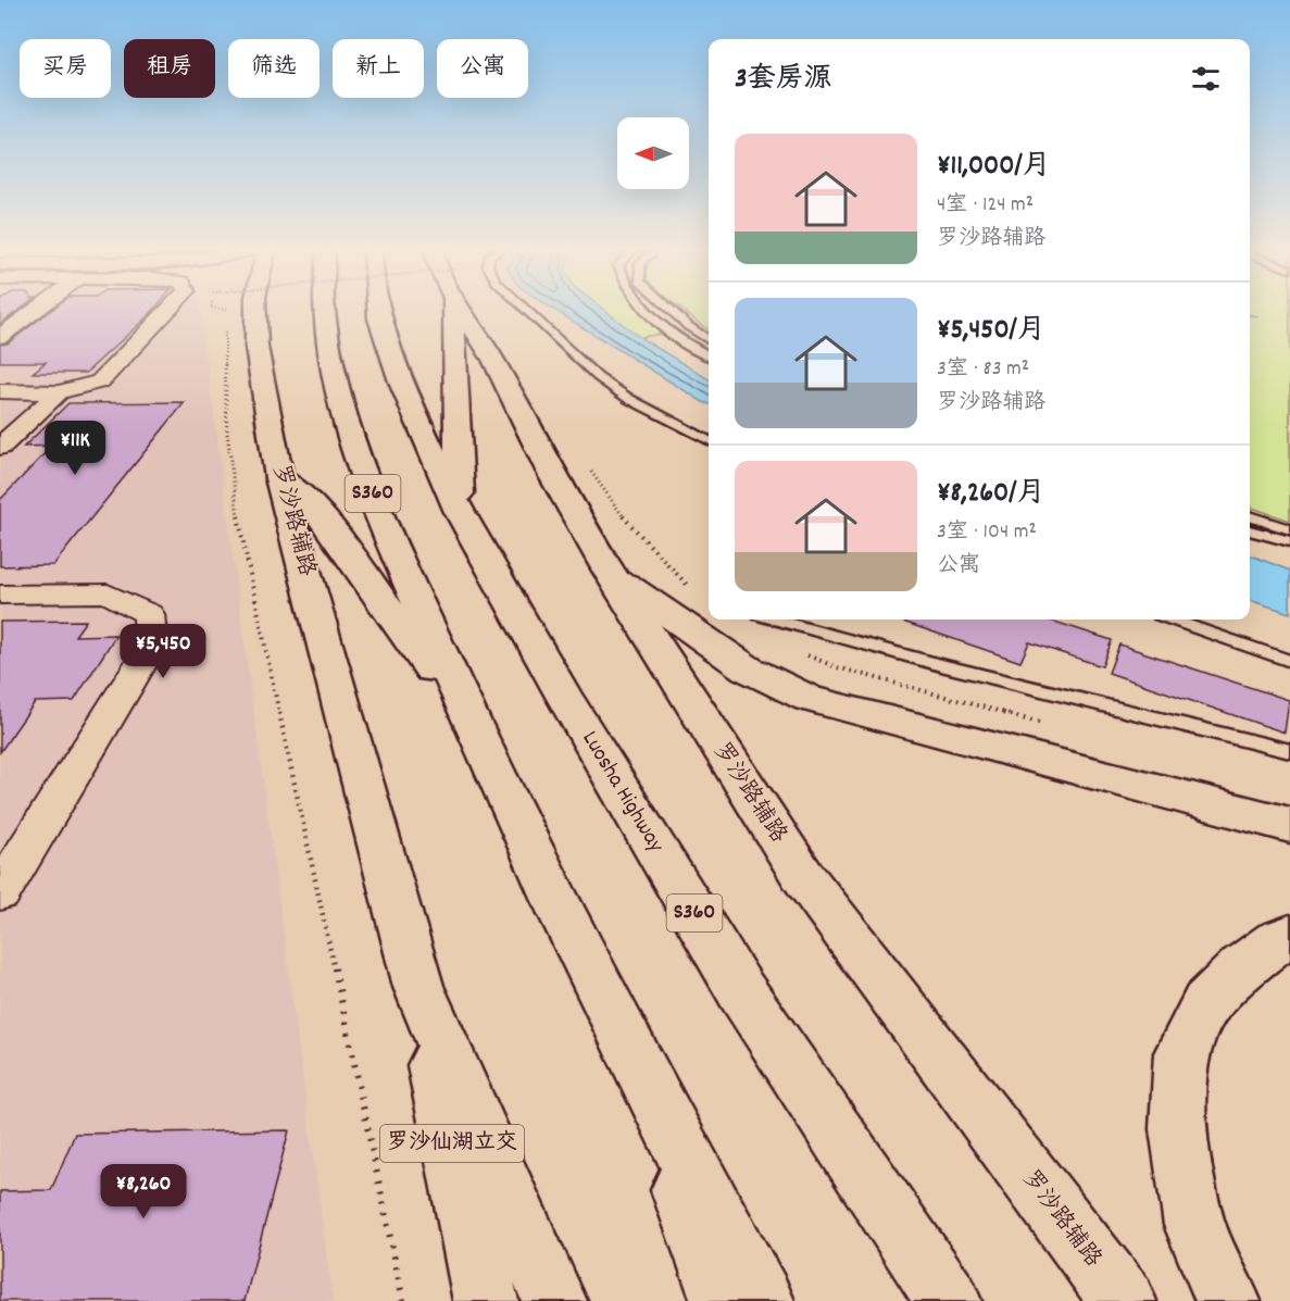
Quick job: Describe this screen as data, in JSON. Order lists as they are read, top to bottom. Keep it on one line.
{"streets":{"main road":["S360","罗沙路辅路","Luosha Highway","罗沙仙湖立交"]},"crossings":[["罗沙路辅路","罗沙仙湖立交"]],"north":"left","page":{"chip":["买房","租房","筛选","新上","公寓"],"heading":"3套房源","list":[{"name":"¥11,000/月","note":"4室 · 124 m² · 罗沙路辅路"},{"name":"¥5,450/月","note":"3室 · 83 m² · 罗沙路辅路"},{"name":"¥8,260/月","note":"3室 · 104 m² · 公寓"}],"price":["¥11K","¥5,450","¥8,260"]}}
